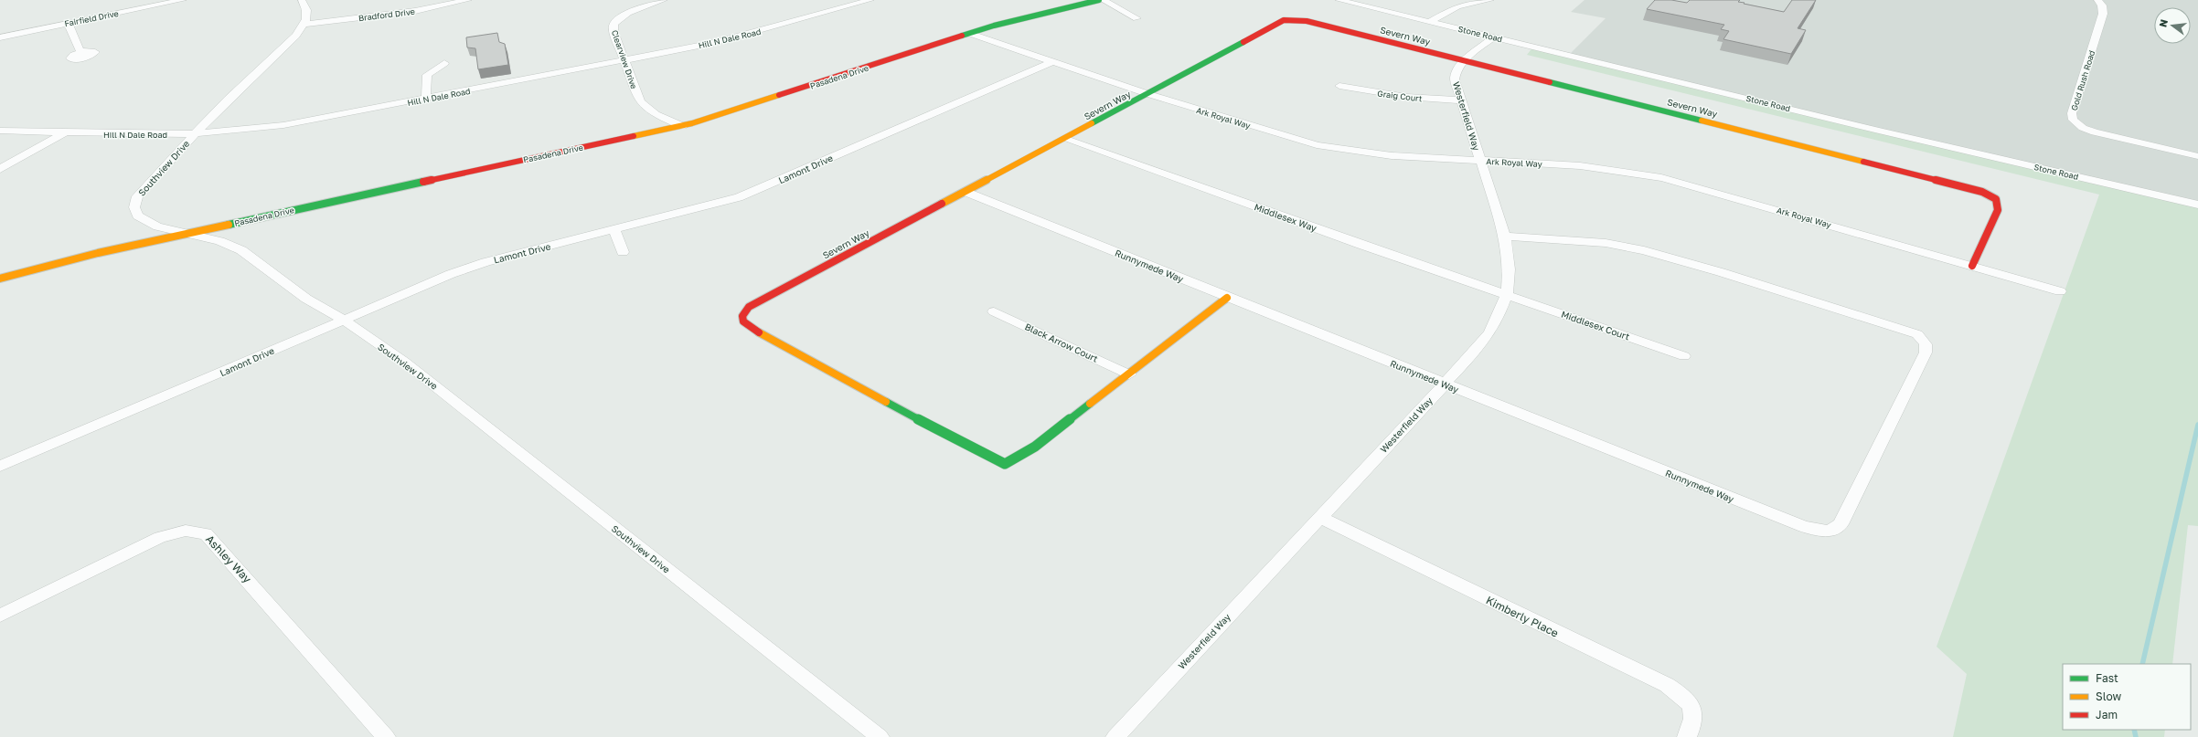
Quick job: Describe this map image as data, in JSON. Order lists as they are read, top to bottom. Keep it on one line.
{"streets":{"street":["Bradford Drive","Fairfield Drive","Stone Road","Severn Way","Hill N Dale Road","Clearview Drive","Pasadena Drive","Gold Rush Road","Graig Court","Westerfield Way","Ark Royal Way","Southview Drive","Lamont Drive","Middlesex Way","Runnymede Way","Middlesex Court","Black Arrow Court","Ashley Way","Kimberly Place"]},"crossings":[["Bradford Drive","Southview Drive"],["Stone Road","Westerfield Way"],["Severn Way","Westerfield Way"],["Severn Way","Ark Royal Way"],["Severn Way","Middlesex Way"],["Severn Way","Runnymede Way"],["Severn Way","Black Arrow Court"],["Hill N Dale Road","Clearview Drive"],["Hill N Dale Road","Southview Drive"],["Clearview Drive","Pasadena Drive"],["Pasadena Drive","Ark Royal Way"],["Pasadena Drive","Southview Drive"],["Graig Court","Westerfield Way"],["Westerfield Way","Ark Royal Way"],["Westerfield Way","Middlesex Way"],["Westerfield Way","Runnymede Way"],["Westerfield Way","Middlesex Court"],["Westerfield Way","Kimberly Place"],["Ark Royal Way","Lamont Drive"],["Southview Drive","Lamont Drive"],["Middlesex Way","Middlesex Court"]],"legend":["Fast","Slow","Jam"],"north":"left"}
